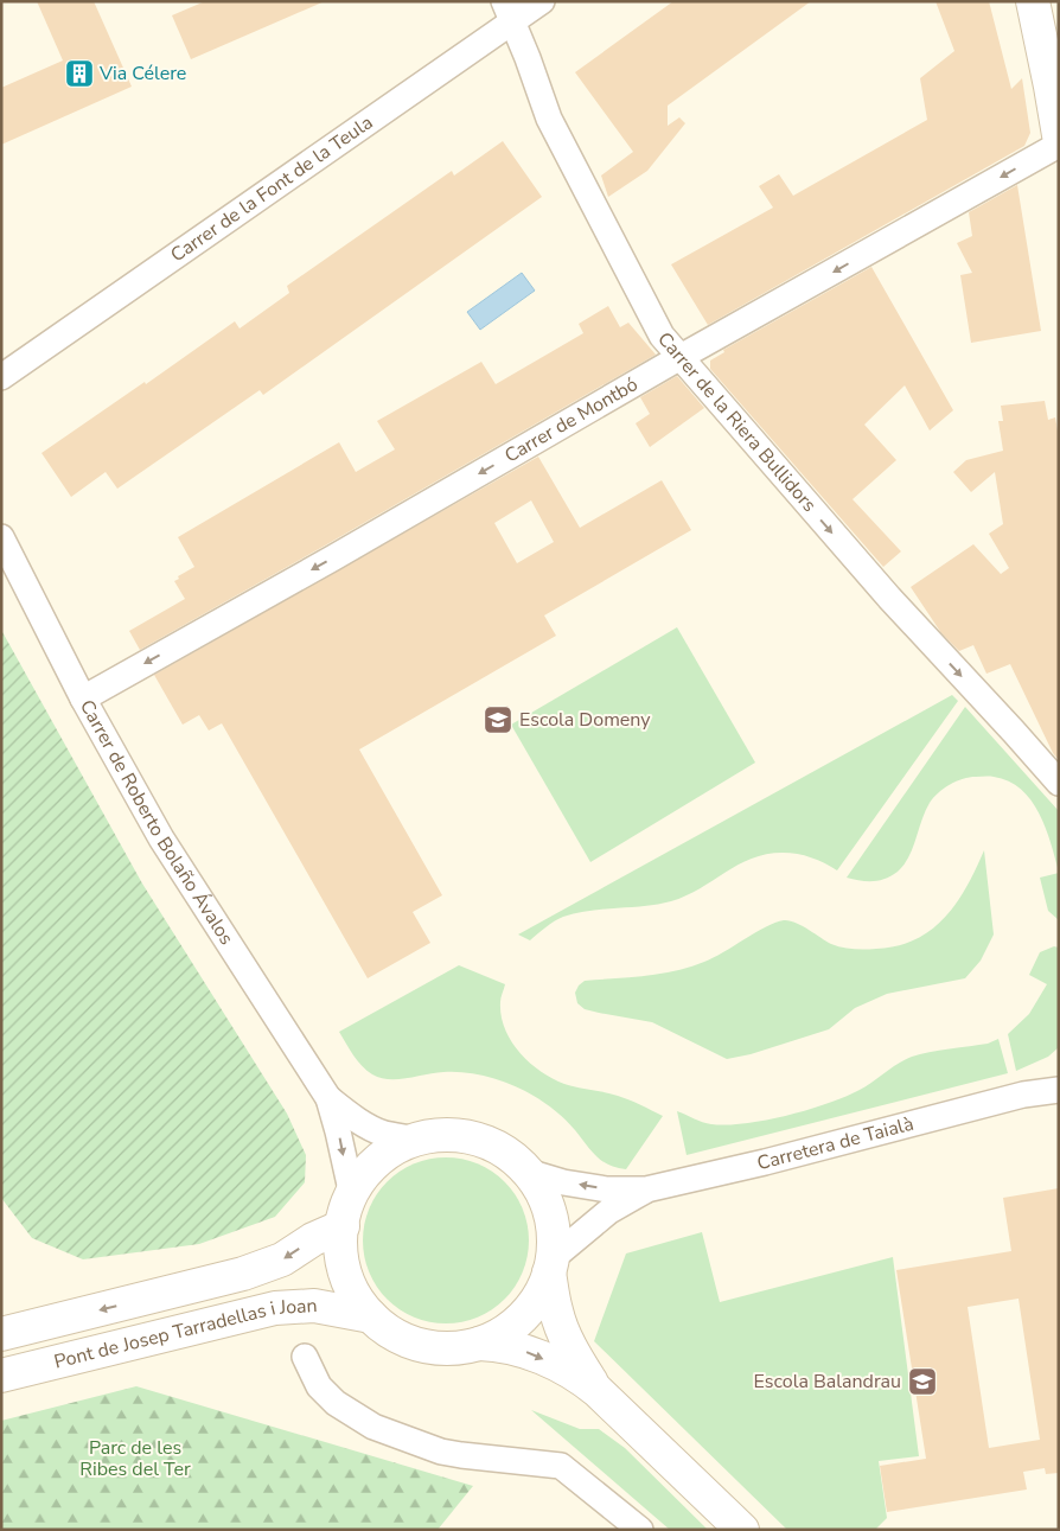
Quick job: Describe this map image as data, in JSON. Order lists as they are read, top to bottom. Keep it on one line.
{"streets":{"street":["Carrer de la Font de la Teula","Carrer de Montbó","Carrer de la Riera Bullidors","Carrer de Roberto Bolaño Ávalos","Carretera de Taialà","Pont de Josep Tarradellas i Joan"]},"crossings":[["Carrer de la Font de la Teula","Carrer de la Riera Bullidors"],["Carrer de Montbó","Carrer de la Riera Bullidors"],["Carrer de Montbó","Carrer de Roberto Bolaño Ávalos"]],"one_way":["Carrer de Montbó","Carrer de la Riera Bullidors"],"parks":["Parc de les Ribes del Ter"],"places":{"building":["Via Célere"],"school or university":["Escola Domeny","Escola Balandrau"]}}
